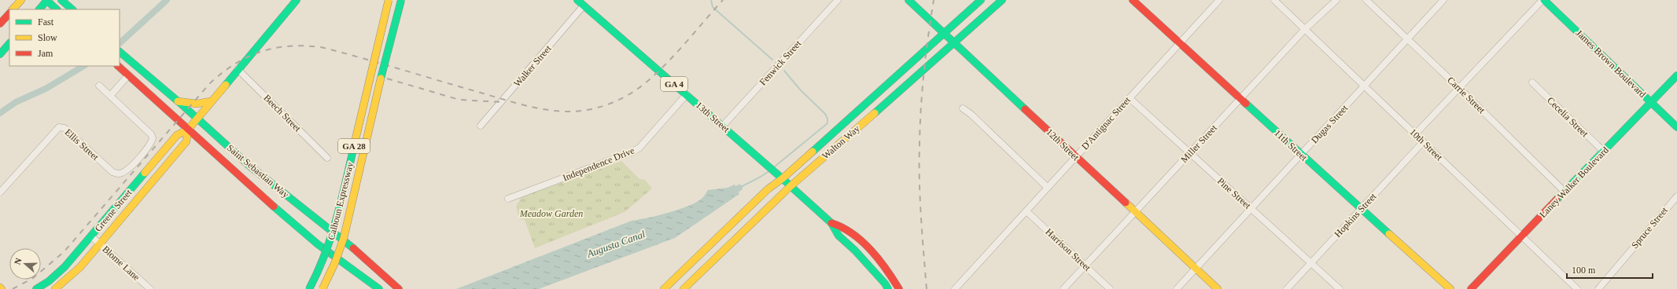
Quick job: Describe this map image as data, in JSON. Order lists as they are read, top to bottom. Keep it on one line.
{"streets":{"main road":["James Brown Boulevard","GA 4","13th Street","Walton Way","12th Street","11th Street","GA 28","Saint Sebastian Way","Laney Walker Boulevard","Calhoun Expressway","Greene Street"],"street":["Fenwick Street","Walker Street","Carrie Street","Beech Street","Cecelia Street","D'Antignac Street","Dugas Street","Miller Street","Ellis Street","10th Street","Independence Drive","Pine Street","Hopkins Street","Spruce Street","Harrison Street","Blome Lane"]},"crossings":[["Fenwick Street","13th Street"],["James Brown Boulevard","Laney Walker Boulevard"],["Walker Street","13th Street"],["Carrie Street","Dugas Street"],["Carrie Street","Laney Walker Boulevard"],["Beech Street","Greene Street"],["13th Street","Walton Way"],["13th Street","Independence Drive"],["Cecelia Street","Laney Walker Boulevard"],["D'Antignac Street","12th Street"],["D'Antignac Street","11th Street"],["D'Antignac Street","Pine Street"],["D'Antignac Street","Harrison Street"],["Dugas Street","12th Street"],["Dugas Street","10th Street"],["Dugas Street","11th Street"],["Dugas Street","Pine Street"],["Walton Way","12th Street"],["Miller Street","12th Street"],["Miller Street","10th Street"],["Miller Street","11th Street"],["Miller Street","Pine Street"],["Miller Street","Harrison Street"],["10th Street","Laney Walker Boulevard"],["10th Street","Hopkins Street"],["11th Street","Hopkins Street"],["Saint Sebastian Way","Greene Street"],["Pine Street","Hopkins Street"],["Greene Street","Blome Lane"]],"water":["Augusta Canal"],"parks":["Meadow Garden"],"legend":["Fast","Slow","Jam"],"scale_bar":"100 m","north":"left"}
